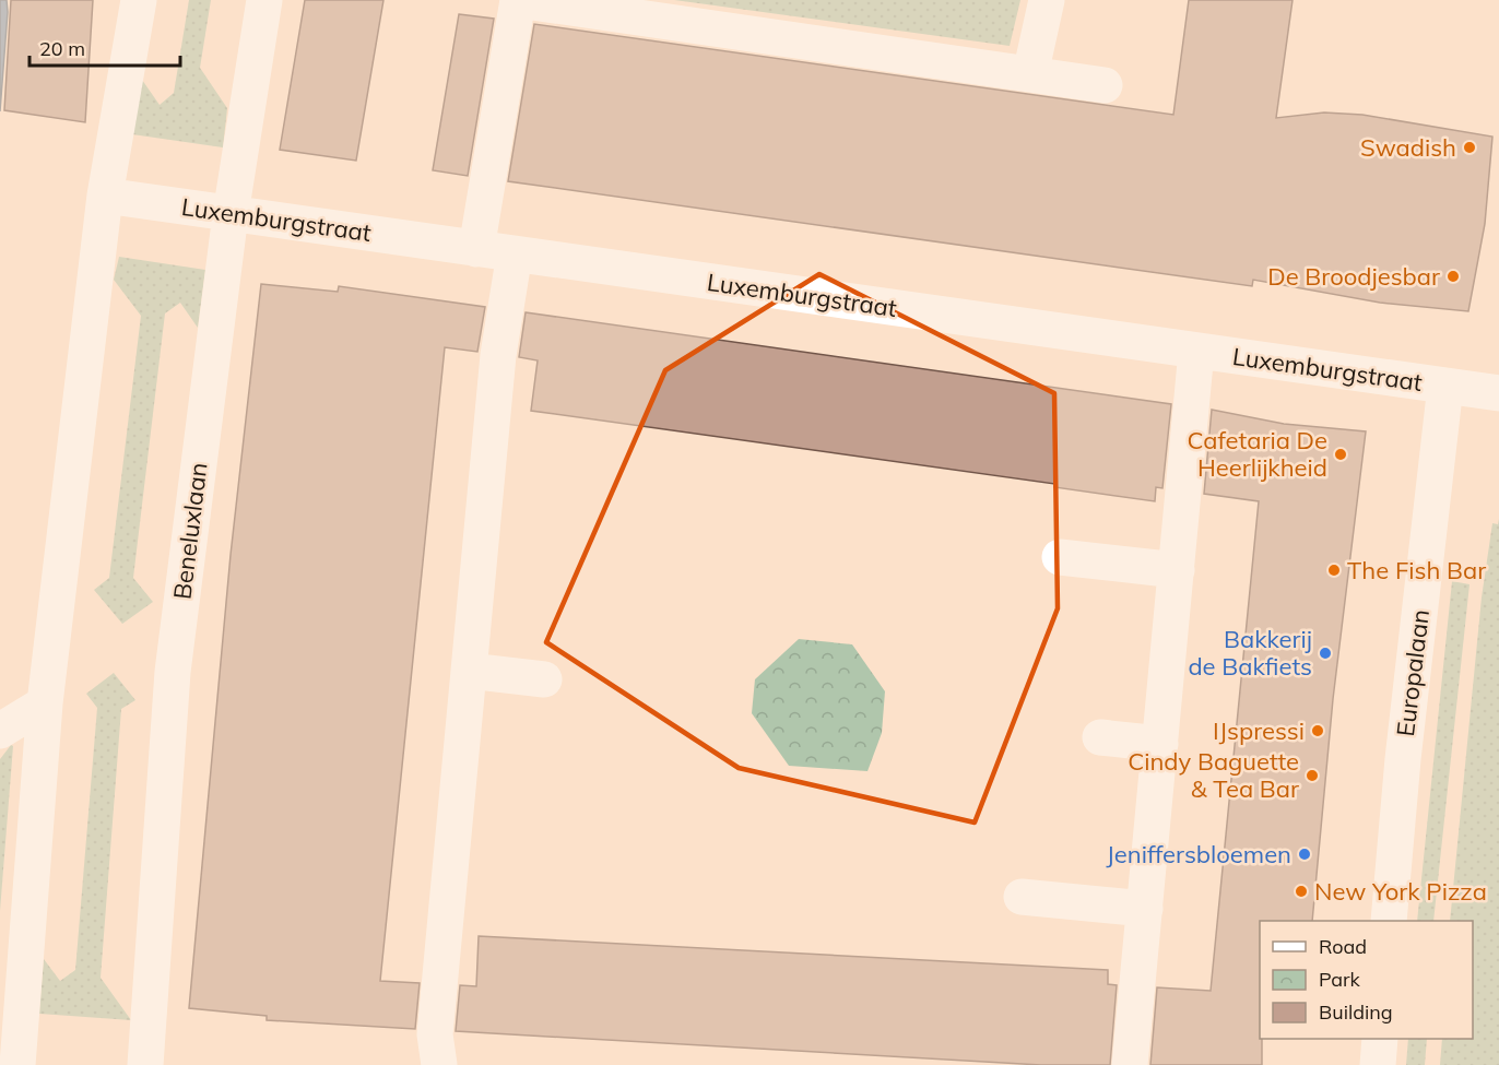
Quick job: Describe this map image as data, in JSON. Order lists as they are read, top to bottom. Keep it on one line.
{"streets":{"street":["Luxemburgstraat","Beneluxlaan","Europalaan"]},"crossings":[["Luxemburgstraat","Beneluxlaan"],["Luxemburgstraat","Europalaan"]],"places":["Swadish","De Broodjesbar","Cafetaria De Heerlijkheid","The Fish Bar","Bakkerij de Bakfiets","IJspressi","Cindy Baguette & Tea Bar","Jeniffersbloemen","New York Pizza"],"legend":["Road","Park","Building"],"scale_bar":"20 m"}
